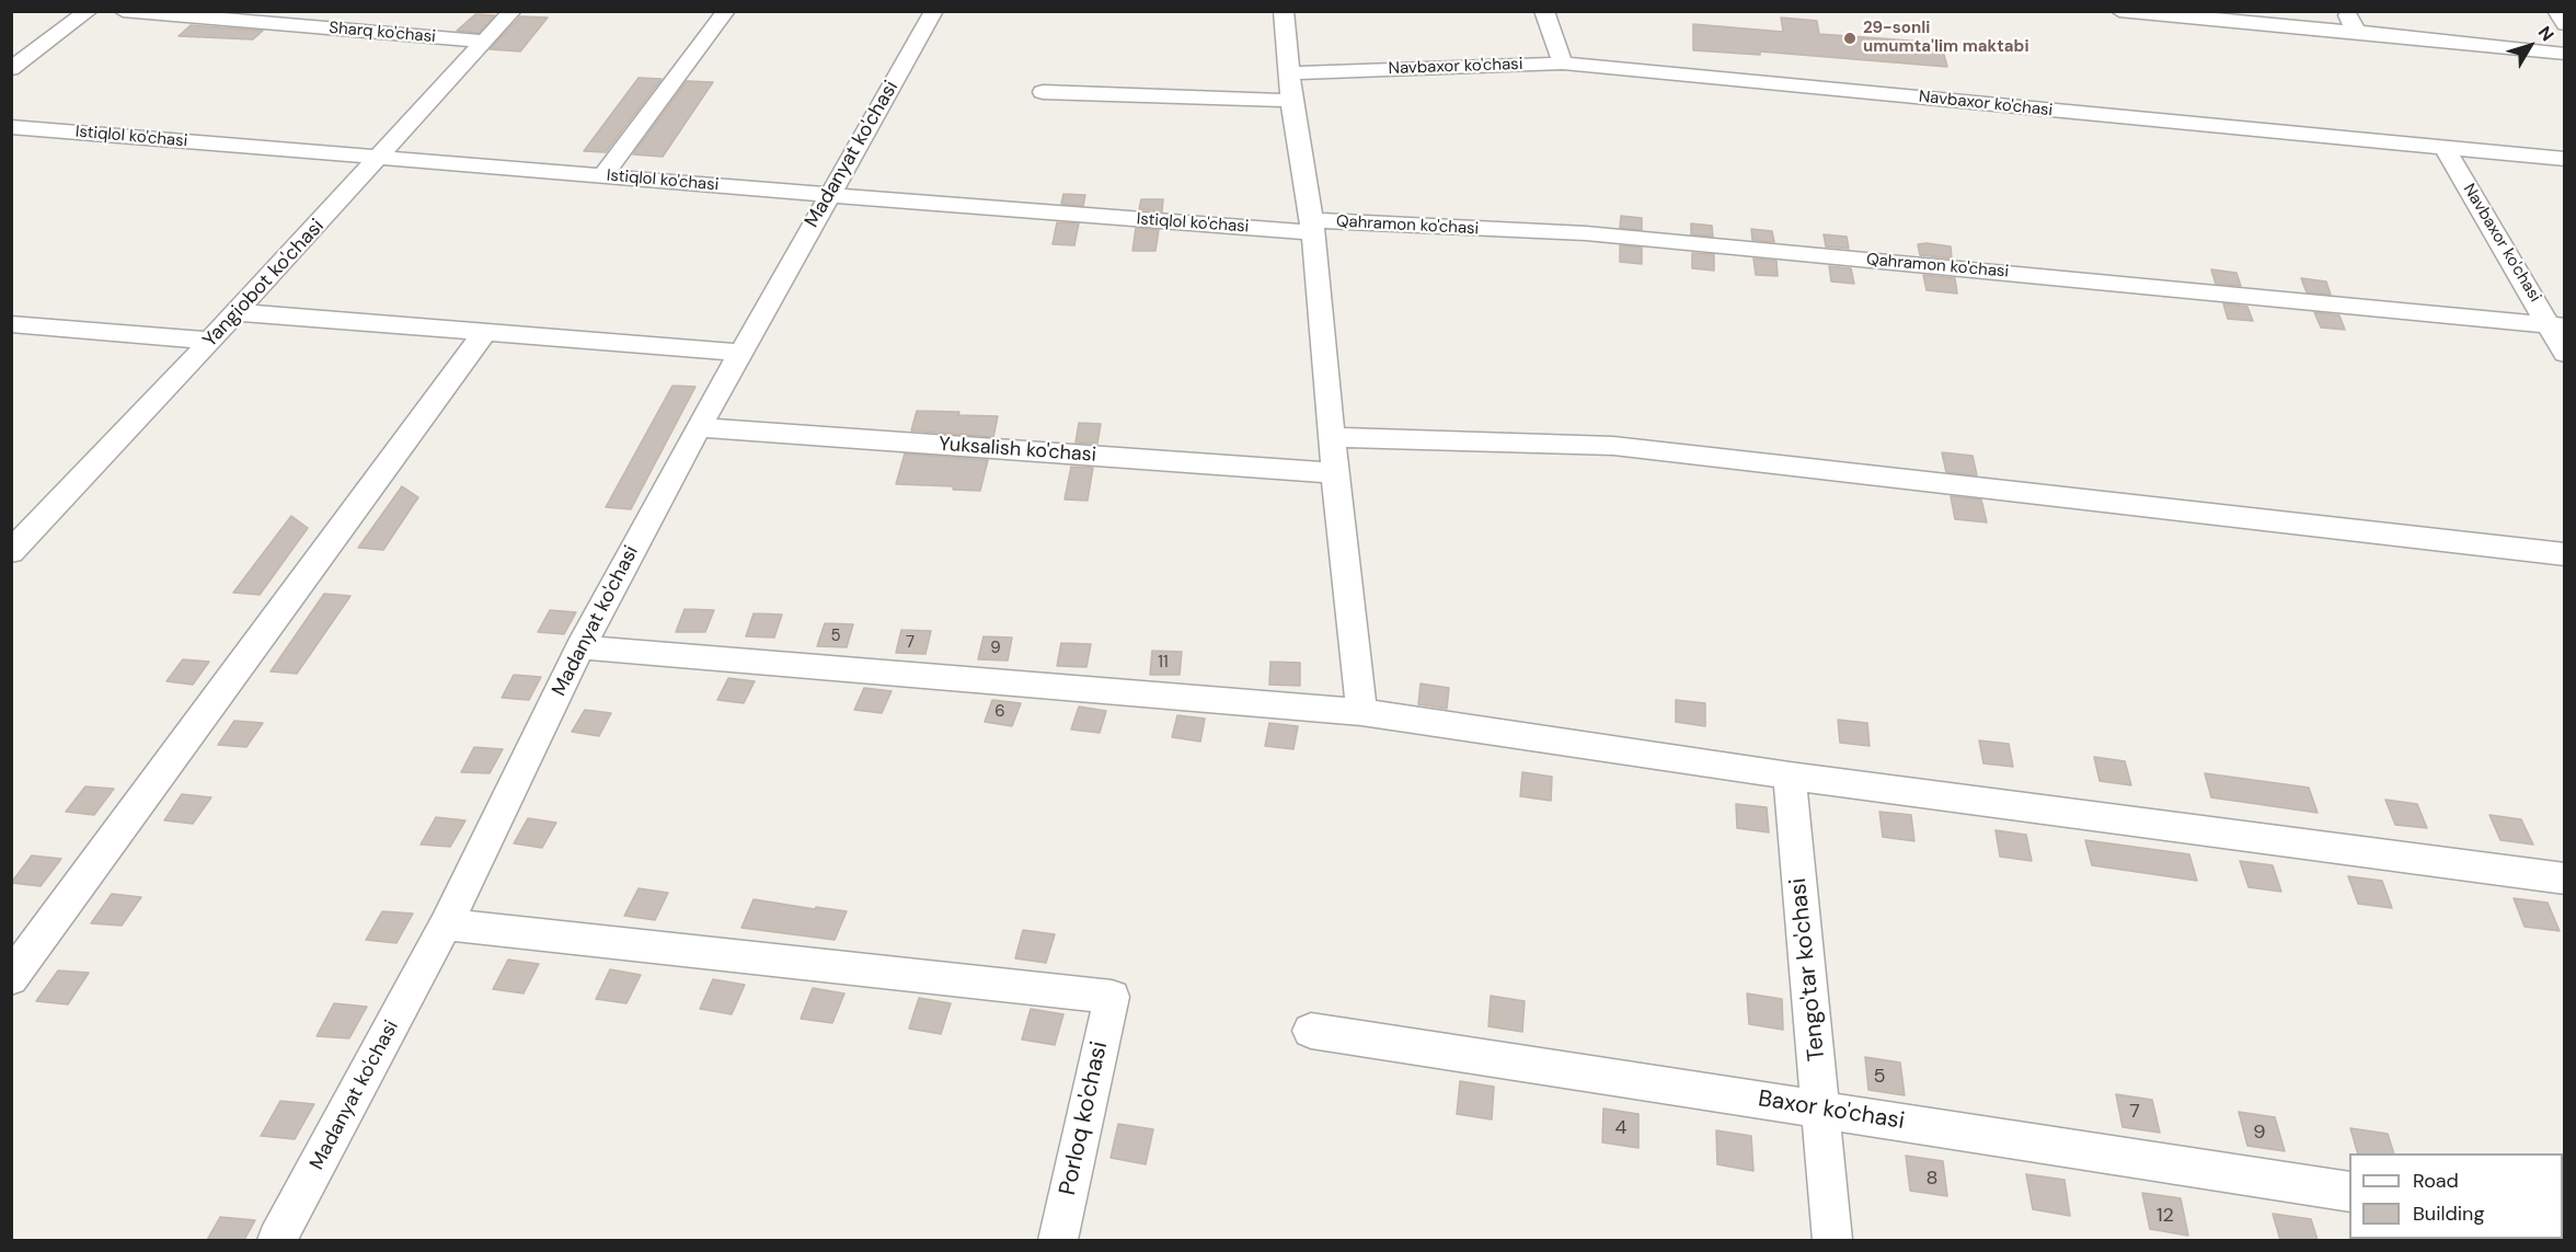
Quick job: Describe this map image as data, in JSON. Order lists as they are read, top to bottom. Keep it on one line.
{"streets":{"street":["Sharq ko'chasi","Navbaxor ko'chasi","Istiqlol ko'chasi","Madanyat ko'chasi","Qahramon ko'chasi","Yangiobot ko'chasi","Yuksalish ko'chasi","Tengo'tar ko'chasi","Baxor ko'chasi","Porloq ko'chasi"]},"crossings":[["Sharq ko'chasi","Yangiobot ko'chasi"],["Navbaxor ko'chasi","Qahramon ko'chasi"],["Istiqlol ko'chasi","Madanyat ko'chasi"],["Istiqlol ko'chasi","Qahramon ko'chasi"],["Istiqlol ko'chasi","Yangiobot ko'chasi"],["Madanyat ko'chasi","Yuksalish ko'chasi"],["Madanyat ko'chasi","Porloq ko'chasi"],["Tengo'tar ko'chasi","Baxor ko'chasi"]],"places":["29-sonli umumta'lim maktabi"],"house_numbers":["5","7","9","11","6","5","7","4","9","8","12"],"legend":["Road","Building"],"north":"top right"}
